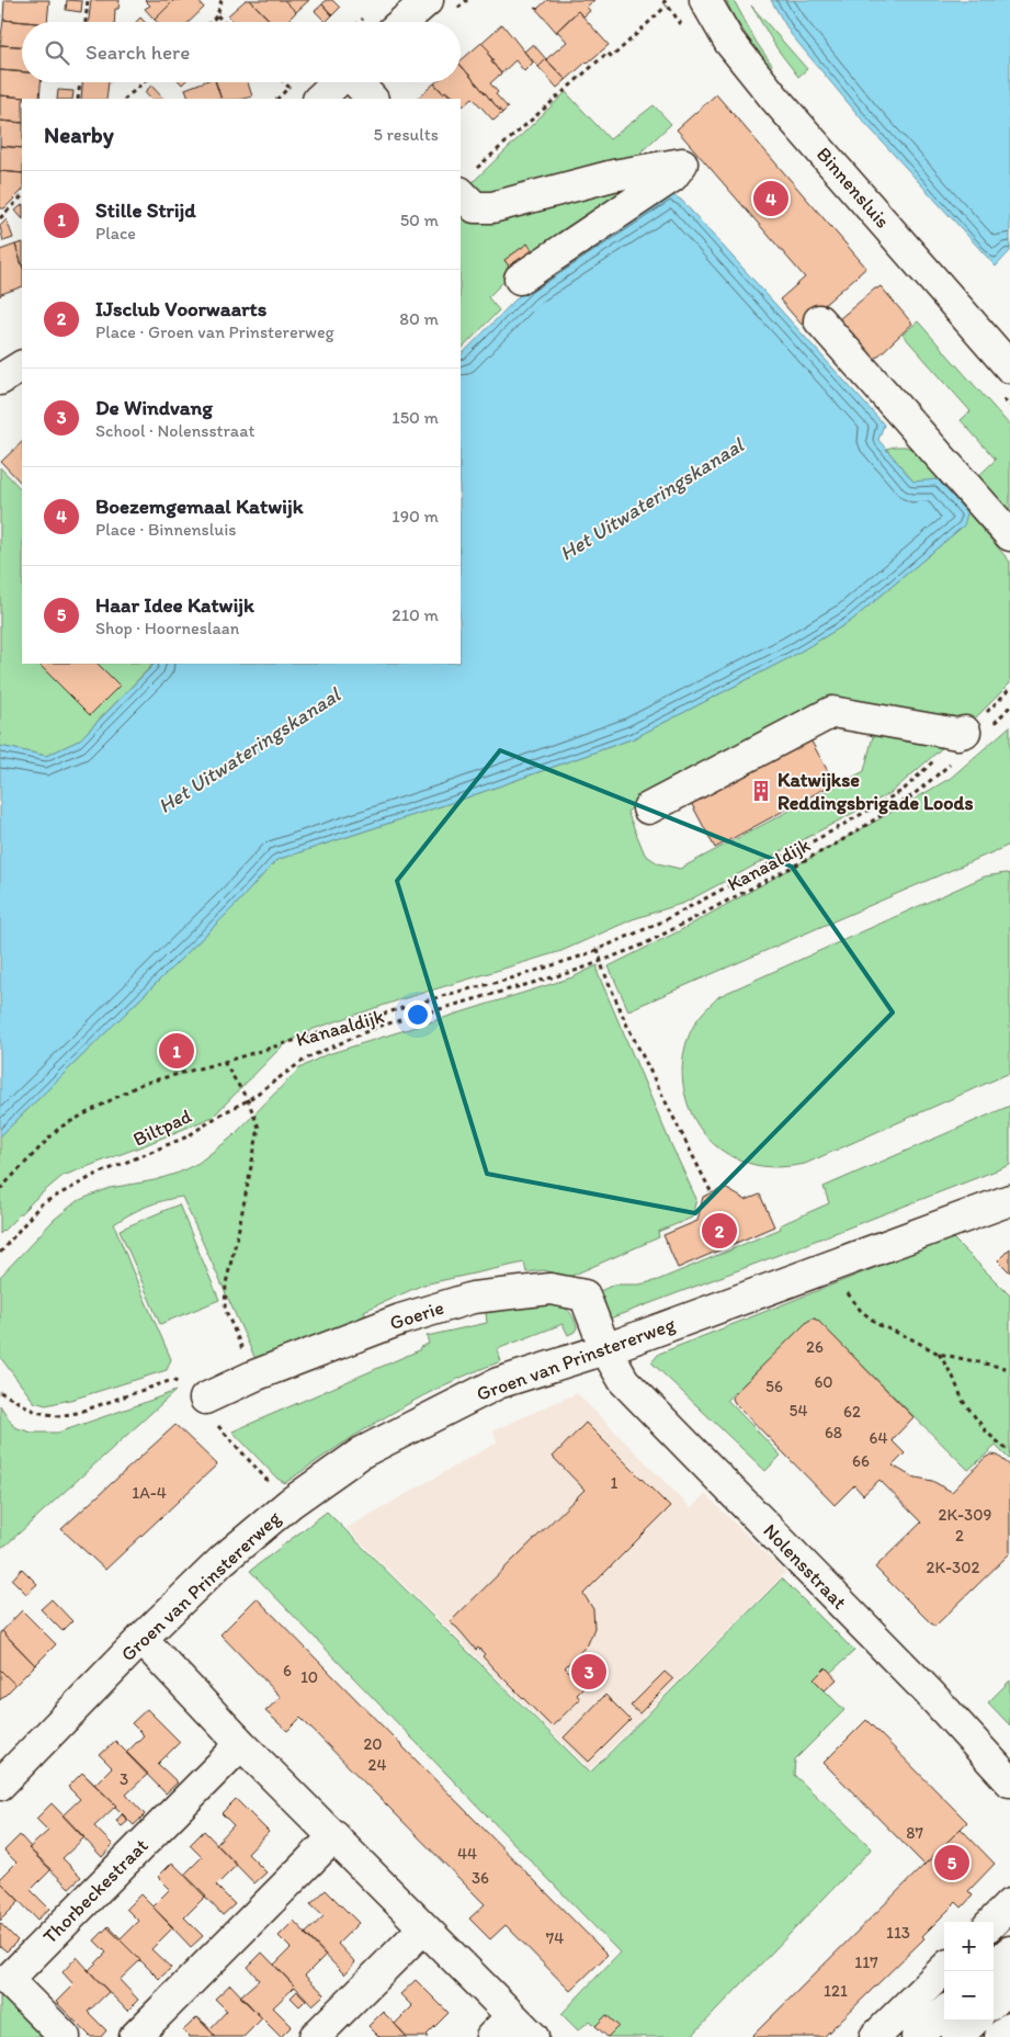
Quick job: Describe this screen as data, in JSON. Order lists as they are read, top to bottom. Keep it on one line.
{"streets":{"street":["Binnensluis","Goerie","Groen van Prinstererweg","Nolensstraat","Thorbeckestraat"],"path":["Kanaaldijk","Biltpad"]},"crossings":[["Kanaaldijk","Biltpad"],["Goerie","Groen van Prinstererweg"],["Goerie","Nolensstraat"],["Groen van Prinstererweg","Nolensstraat"]],"water":["Het Uitwateringskanaal"],"places":{"building":["Katwijkse Reddingsbrigade Loods"]},"house_numbers":["26","60","56","54","62","68","64","66","1","1A-4","2K-309","2","2K-302","6","10","20","24","3","87","44","36","113","74","117","121"],"page":{"search":"Search here","heading":["Nearby","5 results"],"list":[{"mark":"1","name":"Stille Strijd","note":"Place","value":"50 m"},{"mark":"2","name":"IJsclub Voorwaarts","note":"Place · Groen van Prinstererweg","value":"80 m"},{"mark":"3","name":"De Windvang","note":"School · Nolensstraat","value":"150 m"},{"mark":"4","name":"Boezemgemaal Katwijk","note":"Place · Binnensluis","value":"190 m"},{"mark":"5","name":"Haar Idee Katwijk","note":"Shop · Hoorneslaan","value":"210 m"}],"pins":["4","1","2","3","5"],"map_buttons":["+","−"]}}
